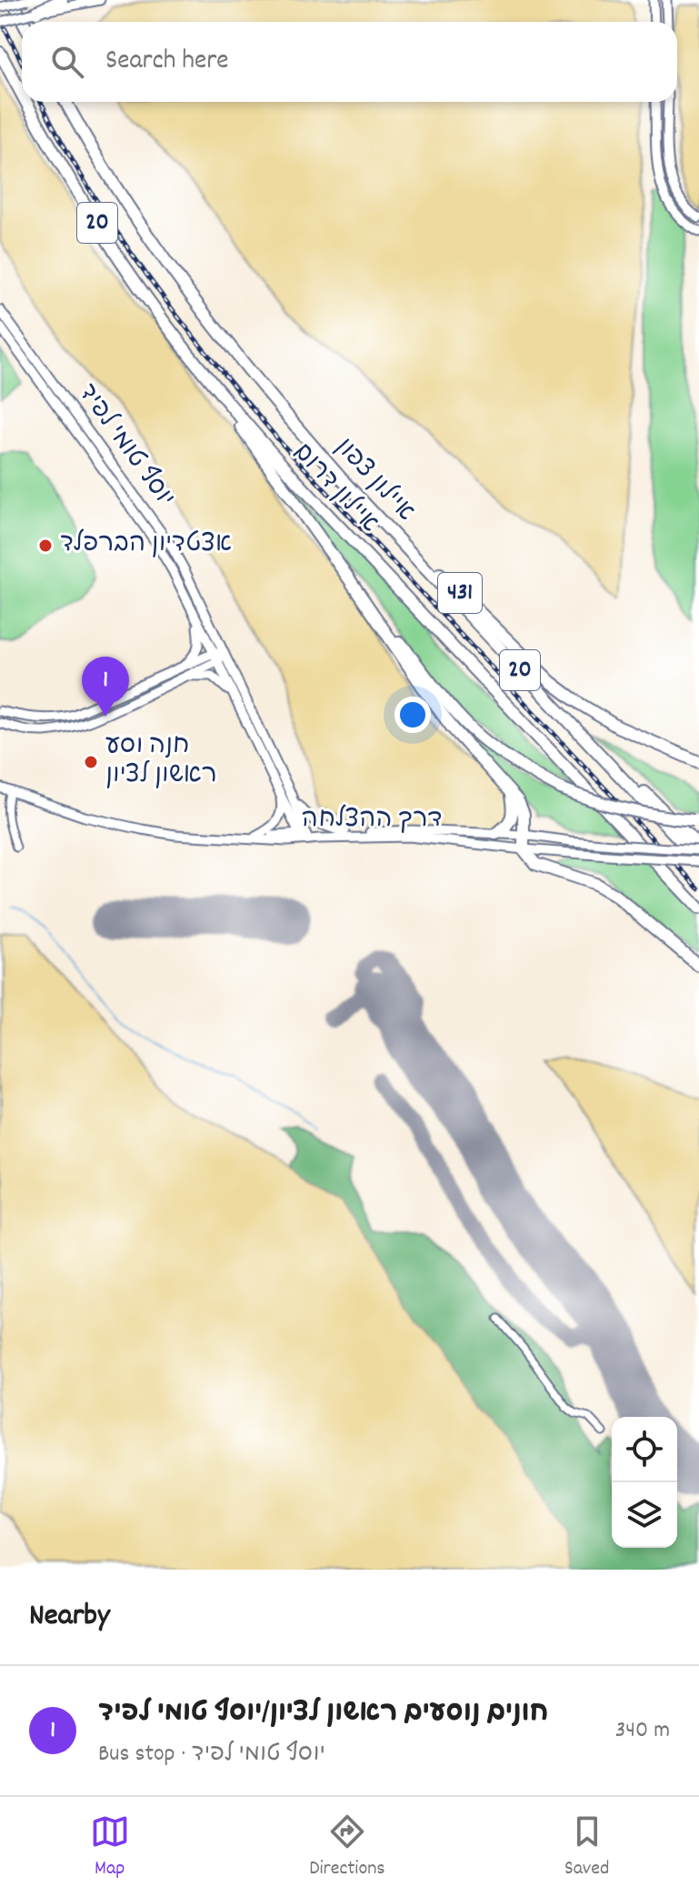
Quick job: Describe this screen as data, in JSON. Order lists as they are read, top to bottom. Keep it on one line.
{"streets":{"highway":["20","איילון צפון","איילון דרום","431"],"street":["יוסף טומי לפיד","דרך ההצלחה"]},"crossings":[["איילון צפון","431"],["איילון צפון","דרך ההצלחה"]],"places":["אצטדיון הברפלד","חנה וסע ראשון לציון"],"page":{"search":"Search here","pins":"1","heading":"Nearby","list":[{"mark":"1","name":"חונים נוסעים ראשון לציון/יוסף טומי לפיד","note":"Bus stop · יוסף טומי לפיד","value":"340 m"}],"nav":["Map","Directions","Saved"]}}
